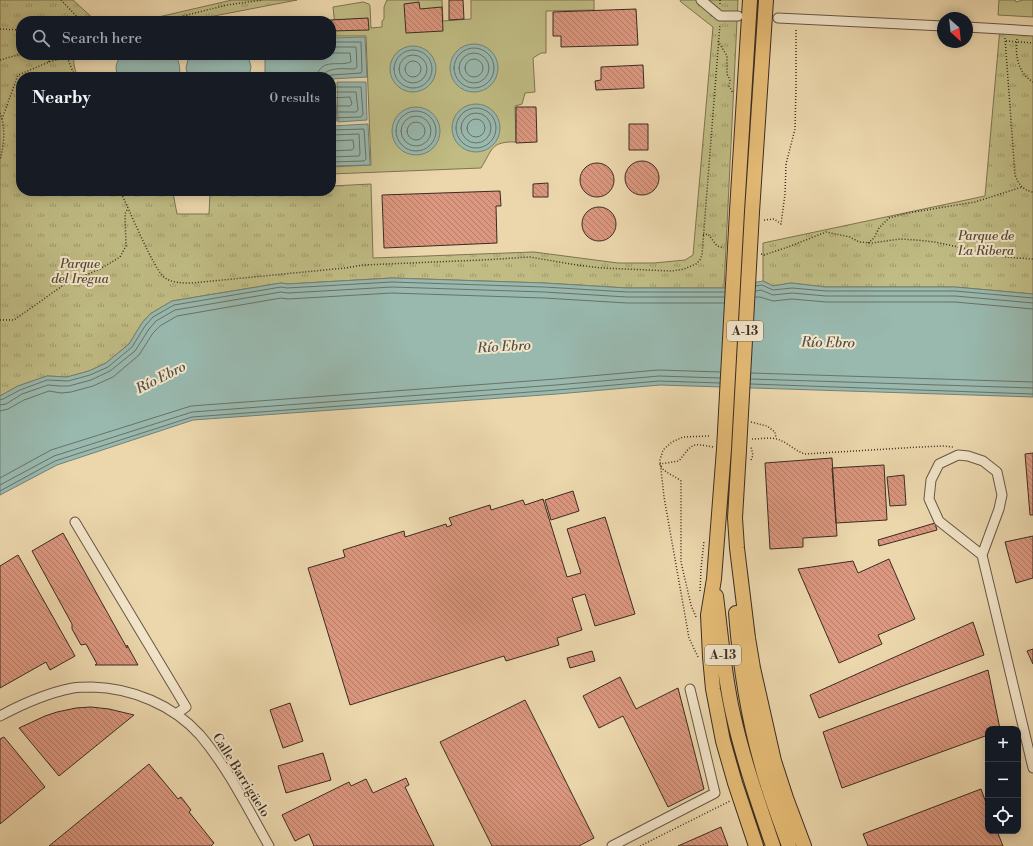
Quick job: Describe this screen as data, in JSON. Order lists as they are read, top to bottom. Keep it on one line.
{"streets":{"highway":["A-13"],"street":["Calle Barrigüelo"]},"water":["Río Ebro"],"parks":["Parque de La Ribera","Parque del Iregua"],"north":"bottom right","page":{"search":"Search here","heading":["Nearby","0 results"],"map_buttons":["+","−"]}}
